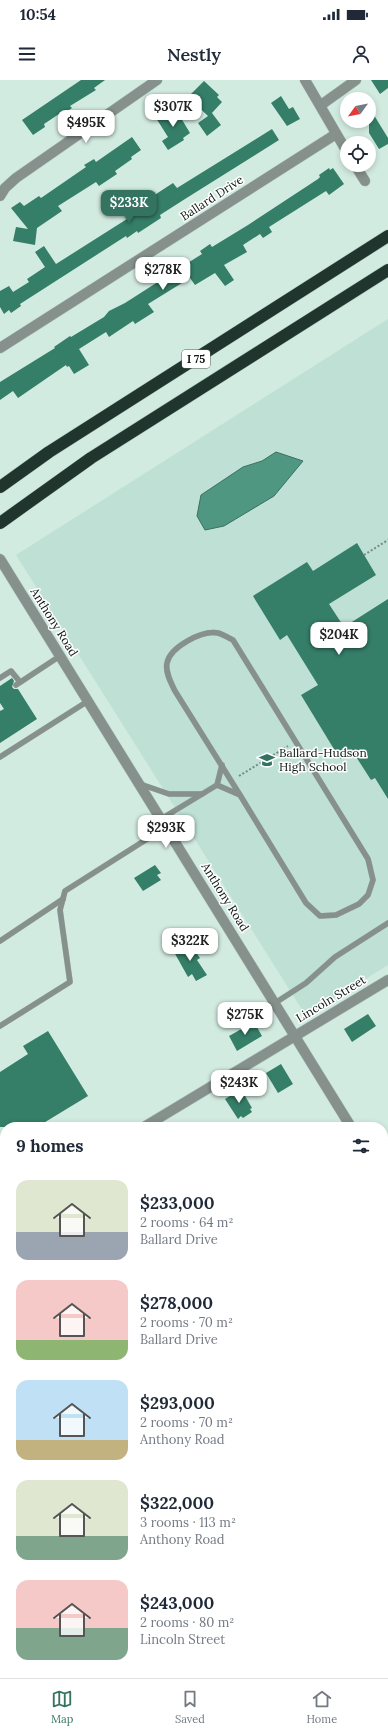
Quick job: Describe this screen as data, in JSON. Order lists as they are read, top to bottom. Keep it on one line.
{"streets":{"highway":["I 75"],"street":["Ballard Drive","Anthony Road","Lincoln Street"]},"crossings":[["Anthony Road","Lincoln Street"]],"places":{"school or university":["Ballard-Hudson High School"]},"north":"bottom left","page":{"status":"10:54","header":"Nestly","price":["$307K","$495K","$233K","$278K","$204K","$293K","$322K","$275K","$243K"],"heading":"9 homes","list":[{"name":"$233,000","note":"2 rooms · 64 m² · Ballard Drive"},{"name":"$278,000","note":"2 rooms · 70 m² · Ballard Drive"},{"name":"$293,000","note":"2 rooms · 70 m² · Anthony Road"},{"name":"$322,000","note":"3 rooms · 113 m² · Anthony Road"},{"name":"$243,000","note":"2 rooms · 80 m² · Lincoln Street"}],"tabs":["Map","Saved","Home"]}}
